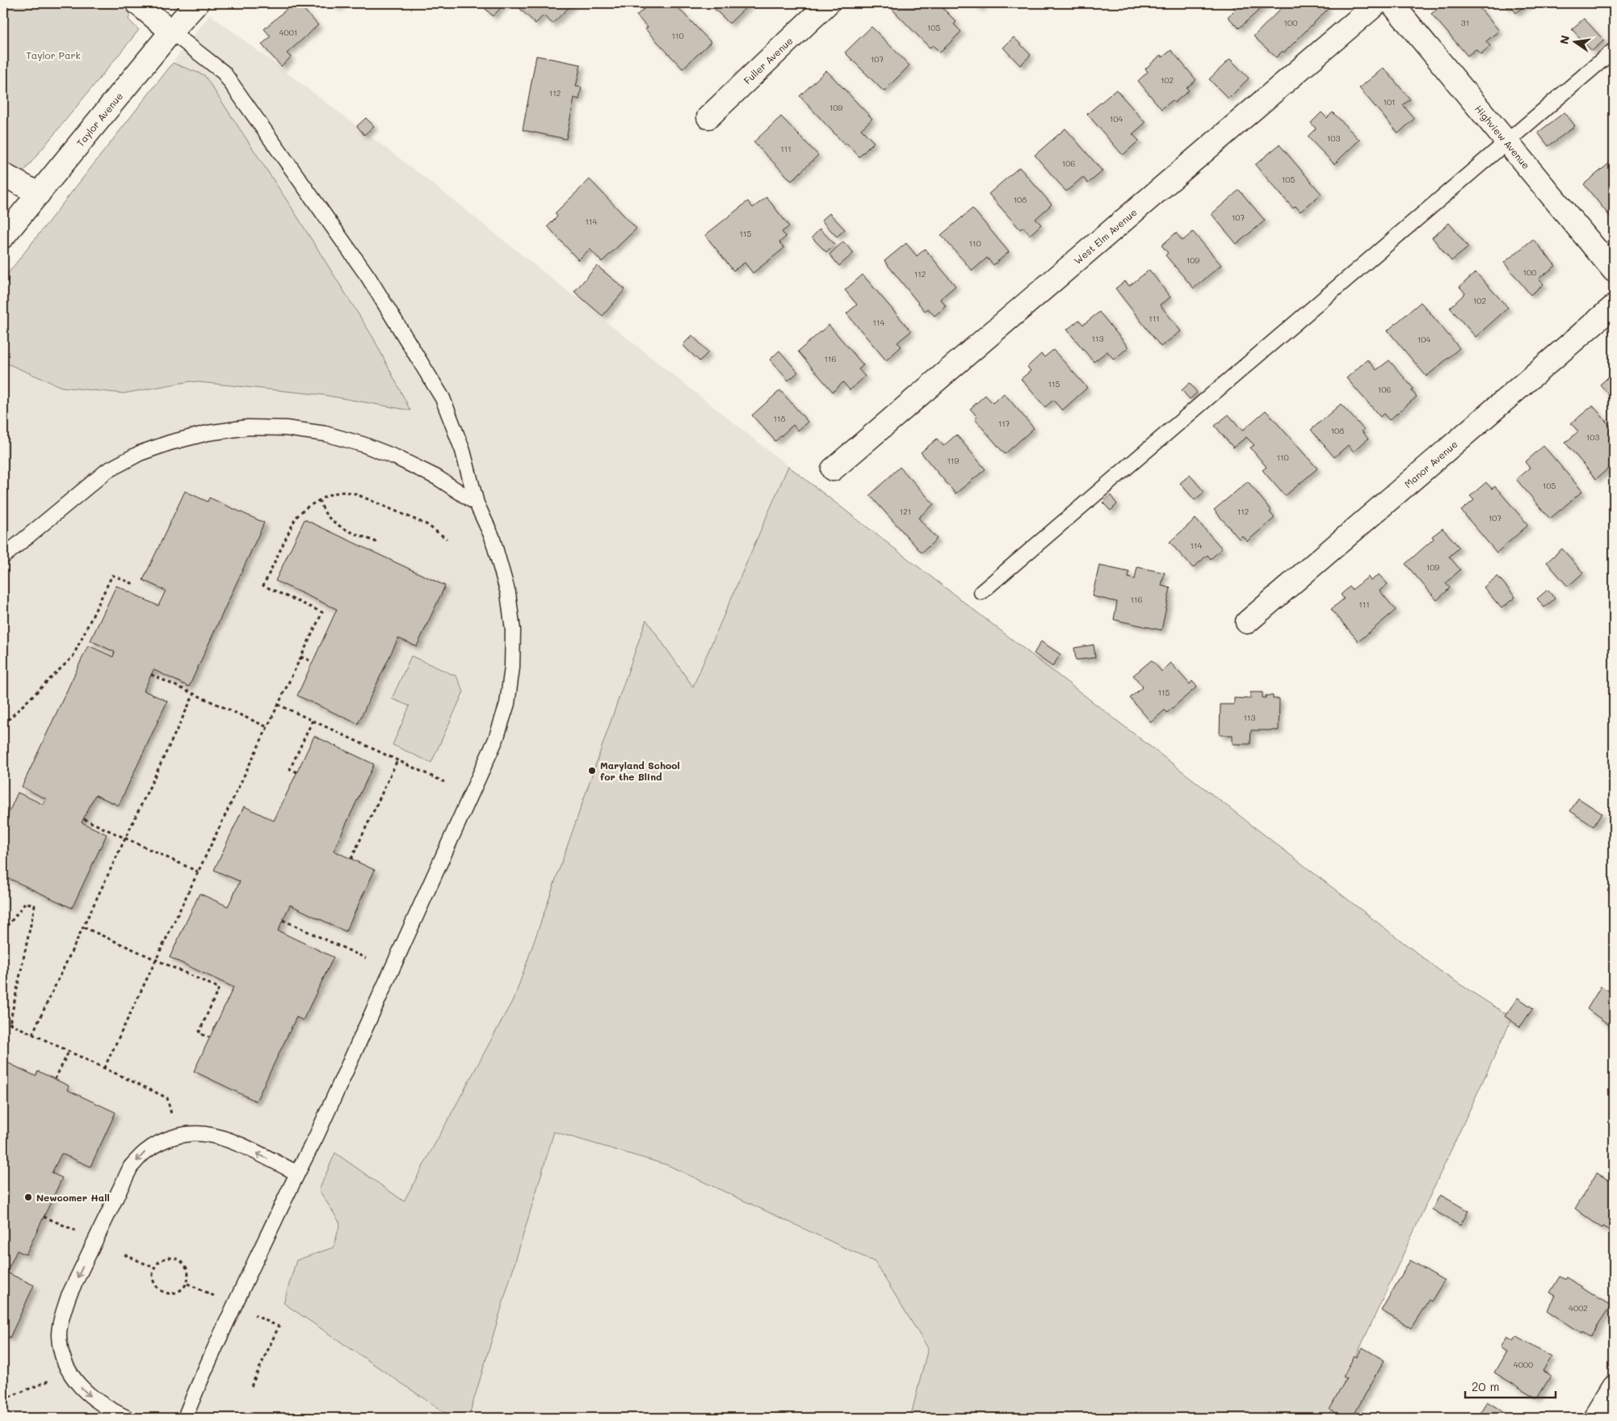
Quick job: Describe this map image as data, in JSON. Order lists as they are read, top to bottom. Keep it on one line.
{"streets":{"street":["Fuller Avenue","Taylor Avenue","Highview Avenue","West Elm Avenue","Manor Avenue"]},"parks":["Taylor Park"],"places":["Maryland School for the Blind","Newcomer Hall"],"house_numbers":["100","31","105","4001","110","107","102","112","101","109","104","103","111","106","105","108","107","114","115","110","109","100","112","102","111","114","113","104","116","115","106","118","117","108","103","110","119","105","121","112","107","114","109","116","111","115","113","4002","4000"],"scale_bar":"20 m","north":"left"}
